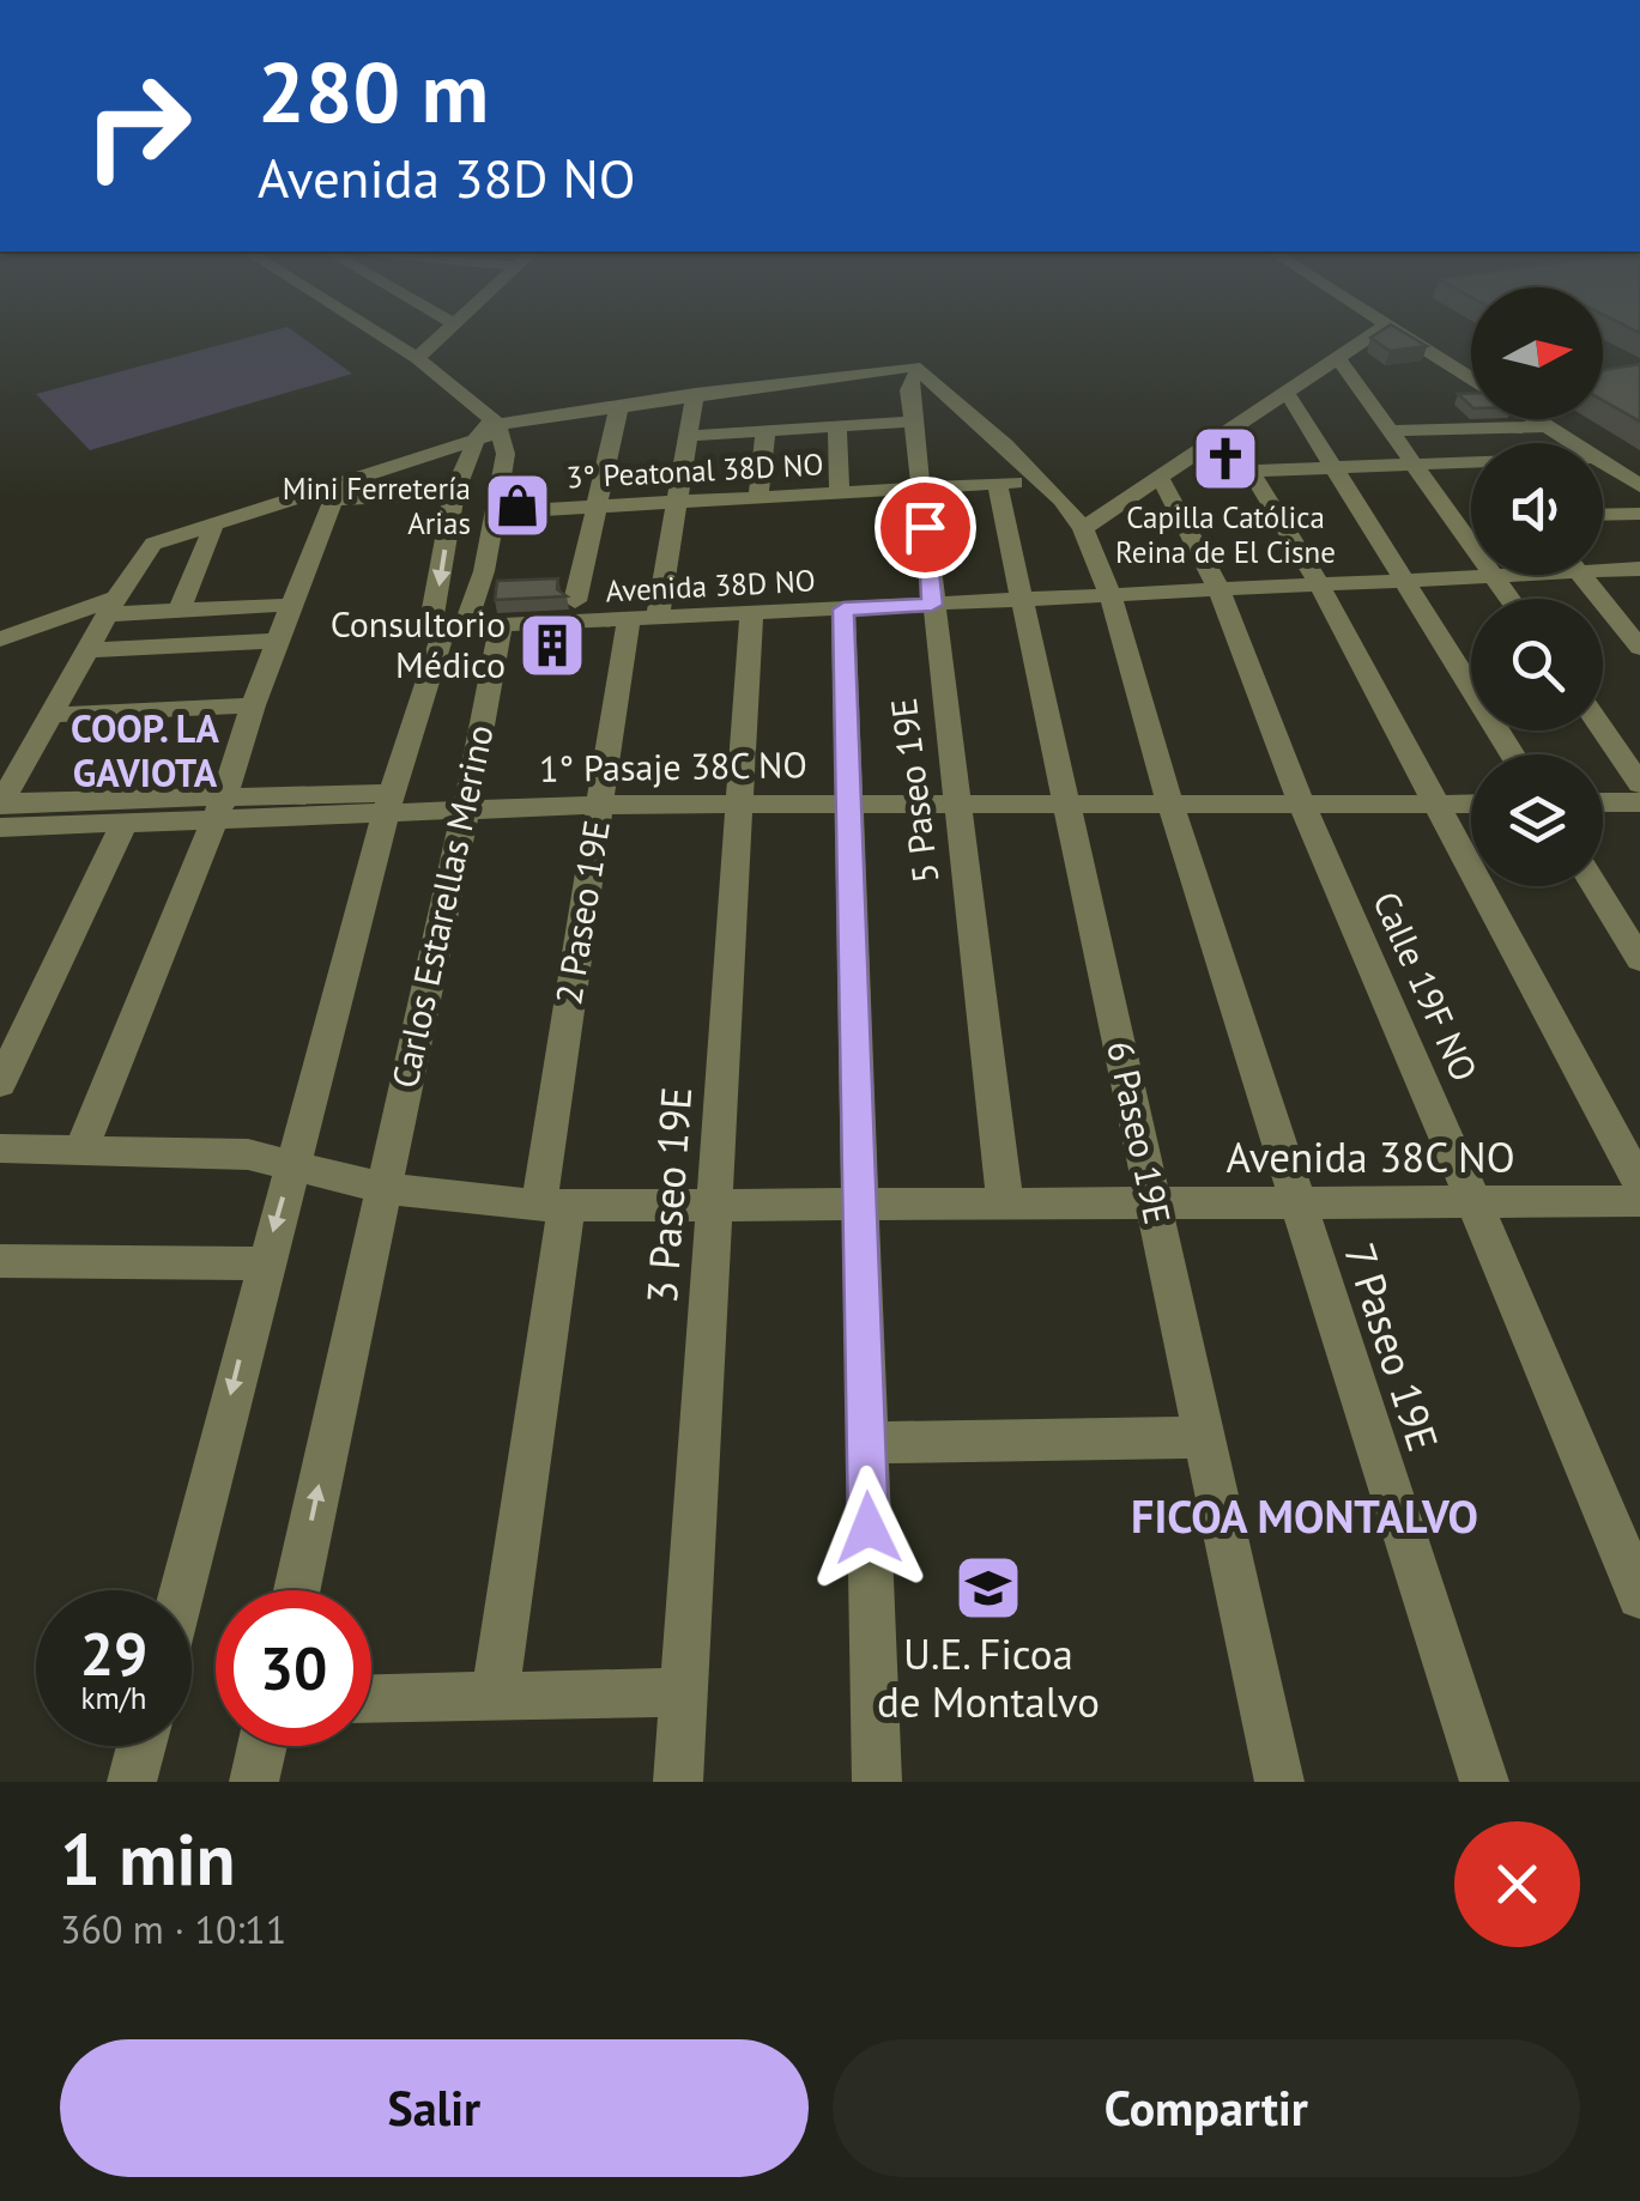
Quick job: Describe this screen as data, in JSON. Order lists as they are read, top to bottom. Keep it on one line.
{"streets":{"street":["3° Peatonal 38D NO","Avenida 38D NO","1° Pasaje 38C NO","5 Paseo 19E","Carlos Estarellas Merino","2 Paseo 19E","Calle 19F NO","6 Paseo 19E","Avenida 38C NO","3 Paseo 19E","7 Paseo 19E"]},"crossings":[["3° Peatonal 38D NO","5 Paseo 19E"],["3° Peatonal 38D NO","Carlos Estarellas Merino"],["3° Peatonal 38D NO","2 Paseo 19E"],["3° Peatonal 38D NO","6 Paseo 19E"],["3° Peatonal 38D NO","7 Paseo 19E"],["Avenida 38D NO","5 Paseo 19E"],["Avenida 38D NO","Carlos Estarellas Merino"],["Avenida 38D NO","2 Paseo 19E"],["Avenida 38D NO","Calle 19F NO"],["Avenida 38D NO","6 Paseo 19E"],["Avenida 38D NO","3 Paseo 19E"],["Avenida 38D NO","7 Paseo 19E"],["1° Pasaje 38C NO","5 Paseo 19E"],["1° Pasaje 38C NO","Carlos Estarellas Merino"],["1° Pasaje 38C NO","2 Paseo 19E"],["1° Pasaje 38C NO","Calle 19F NO"],["1° Pasaje 38C NO","6 Paseo 19E"],["1° Pasaje 38C NO","3 Paseo 19E"],["1° Pasaje 38C NO","7 Paseo 19E"],["5 Paseo 19E","Avenida 38C NO"],["5 Paseo 19E","7 Paseo 19E"],["Carlos Estarellas Merino","Avenida 38C NO"],["2 Paseo 19E","Avenida 38C NO"],["Calle 19F NO","Avenida 38C NO"],["6 Paseo 19E","Avenida 38C NO"],["Avenida 38C NO","3 Paseo 19E"],["Avenida 38C NO","7 Paseo 19E"]],"districts":["COOP. LA GAVIOTA","FICOA MONTALVO"],"places":{"church":["Capilla Católica Reina de El Cisne"],"shop":["Mini Ferretería Arias"],"building":["Consultorio Médico"],"school or university":["U.E. Ficoa de Montalvo"]},"north":"right","page":{"turn":["280 m","Avenida 38D NO"],"speed":"29 km/h","limit":"30","heading":["1 min","360 m · 10:11"],"buttons":["Salir","Compartir"]}}
